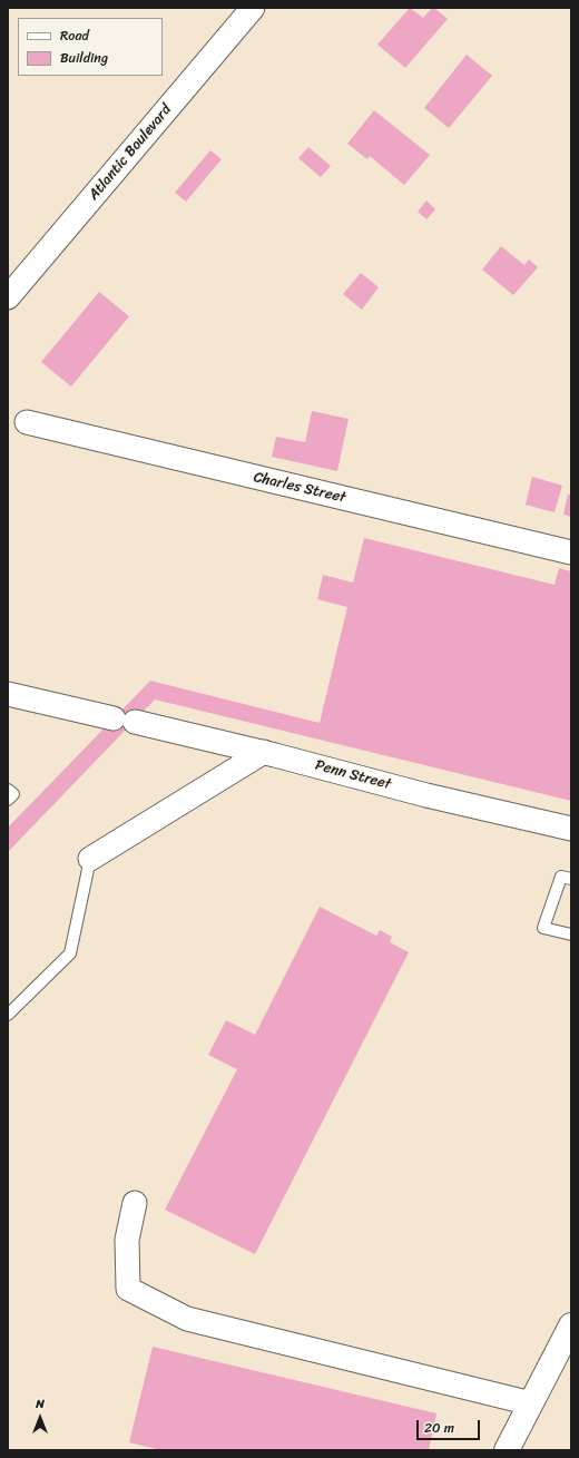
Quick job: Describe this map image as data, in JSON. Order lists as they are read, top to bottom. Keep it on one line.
{"streets":{"street":["Atlantic Boulevard","Charles Street","Penn Street"]},"legend":["Road","Building"],"scale_bar":"20 m","north":"top"}
